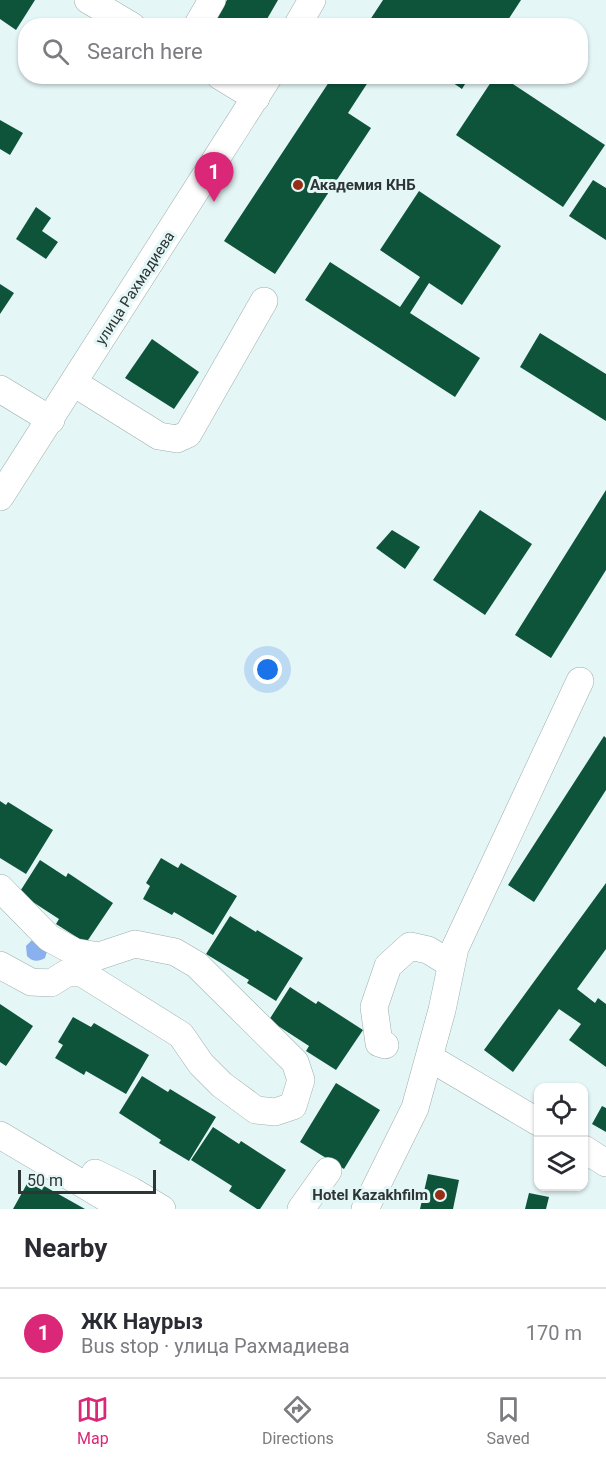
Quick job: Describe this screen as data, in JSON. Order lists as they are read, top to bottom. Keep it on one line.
{"streets":{"street":["улица Рахмадиева"]},"places":["Академия КНБ","Hotel Kazakhfilm"],"scale_bar":"50 m","page":{"search":"Search here","pins":"1","scale":"50 m","heading":"Nearby","list":[{"mark":"1","name":"ЖК Наурыз","note":"Bus stop · улица Рахмадиева","value":"170 m"}],"nav":["Map","Directions","Saved"]}}
